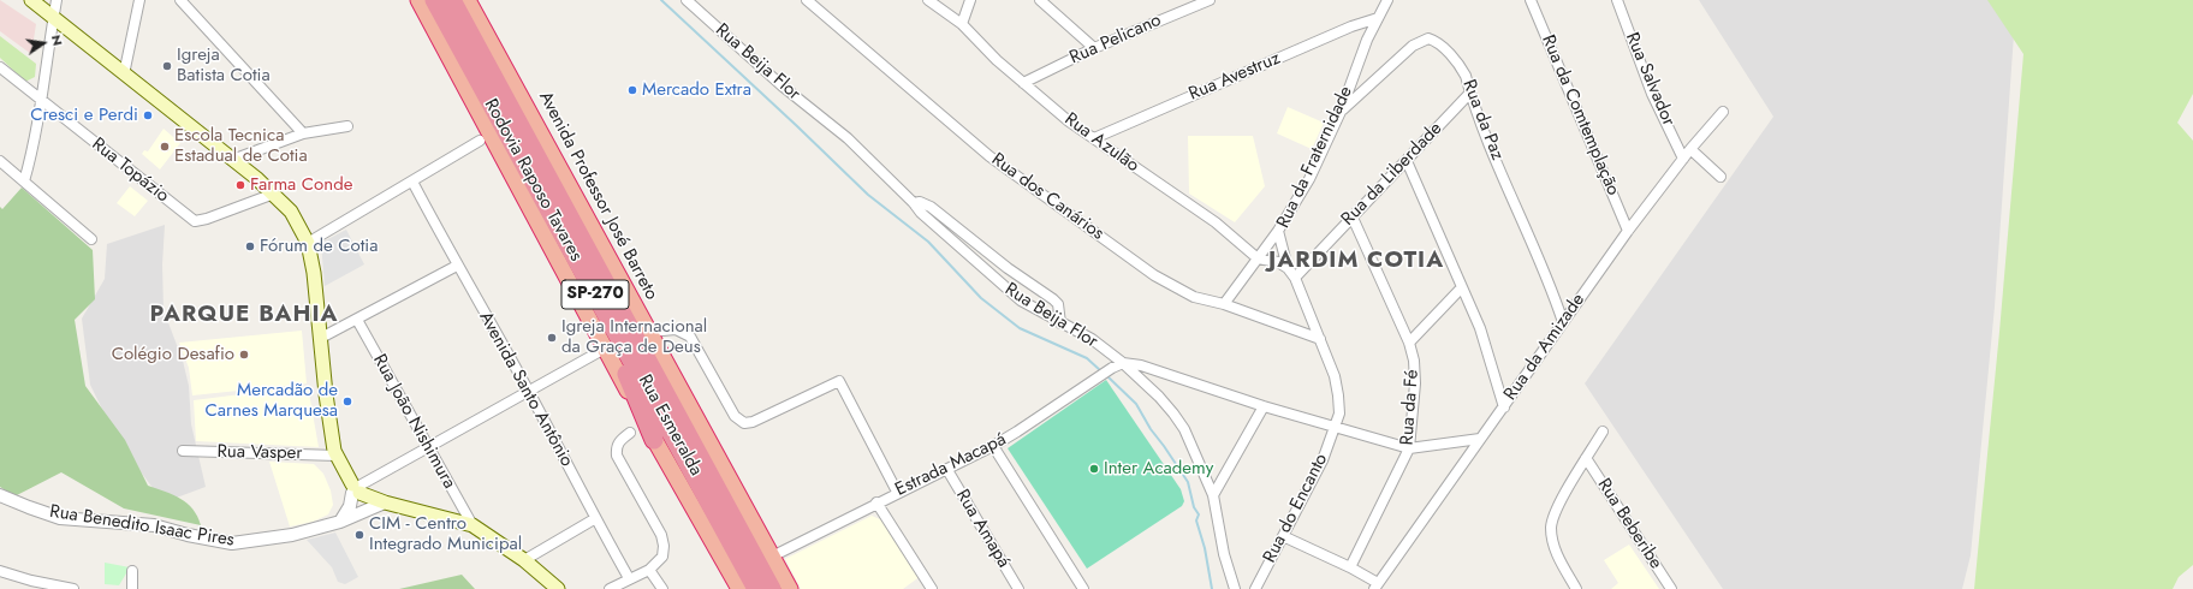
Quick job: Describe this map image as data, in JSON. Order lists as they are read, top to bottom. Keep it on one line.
{"streets":{"highway":["Rodovia Raposo Tavares","Avenida Professor José Barreto","SP-270","Rua Esmeralda"],"street":["Rua Pelicano","Rua Beija Flor","Rua Avestruz","Rua Salvador","Rua da Comtemplação","Rua da Paz","Rua Azulão","Rua da Fraternidade","Rua Topázio","Rua da Liberdade","Rua dos Canários","Rua da Amizade","Avenida Santo Antônio","Rua da Fé","Rua João Nishimura","Rua Vasper","Estrada Macapá","Rua do Encanto","Rua Beberibe","Rua Benedito Isaac Pires","Rua Amapá"]},"crossings":[["Rua Pelicano","Rua Azulão"],["Rua Beija Flor","Rua da Fraternidade"],["Rua Beija Flor","Rua da Amizade"],["Rua Beija Flor","Rua da Fé"],["Rua Beija Flor","Estrada Macapá"],["Rua Beija Flor","Rua do Encanto"],["Rua Avestruz","Rua Azulão"],["Rua Avestruz","Rua da Fraternidade"],["Rua Salvador","Rua da Amizade"],["Rua da Comtemplação","Rua da Amizade"],["Rua da Paz","Rua da Fraternidade"],["Rua da Paz","Rua da Liberdade"],["Rua da Paz","Rua da Amizade"],["Rua Azulão","Rua da Fraternidade"],["Rua da Fraternidade","Rua da Liberdade"],["Rua da Fraternidade","Rua dos Canários"],["Rua da Fraternidade","Rua do Encanto"],["Rua da Liberdade","Rua da Fé"],["Avenida Professor José Barreto","Estrada Macapá"],["Estrada Macapá","Rua Amapá"]],"districts":["JARDIM COTIA","PARQUE BAHIA"],"places":["Igreja Batista Cotia","Mercado Extra","Cresci e Perdi","Escola Tecnica Estadual de Cotia","Farma Conde","Fórum de Cotia","Igreja Internacional da Graça de Deus","Colégio Desafio","Mercadão de Carnes Marquesa","Inter Academy","CIM - Centro Integrado Municipal"],"north":"right"}
